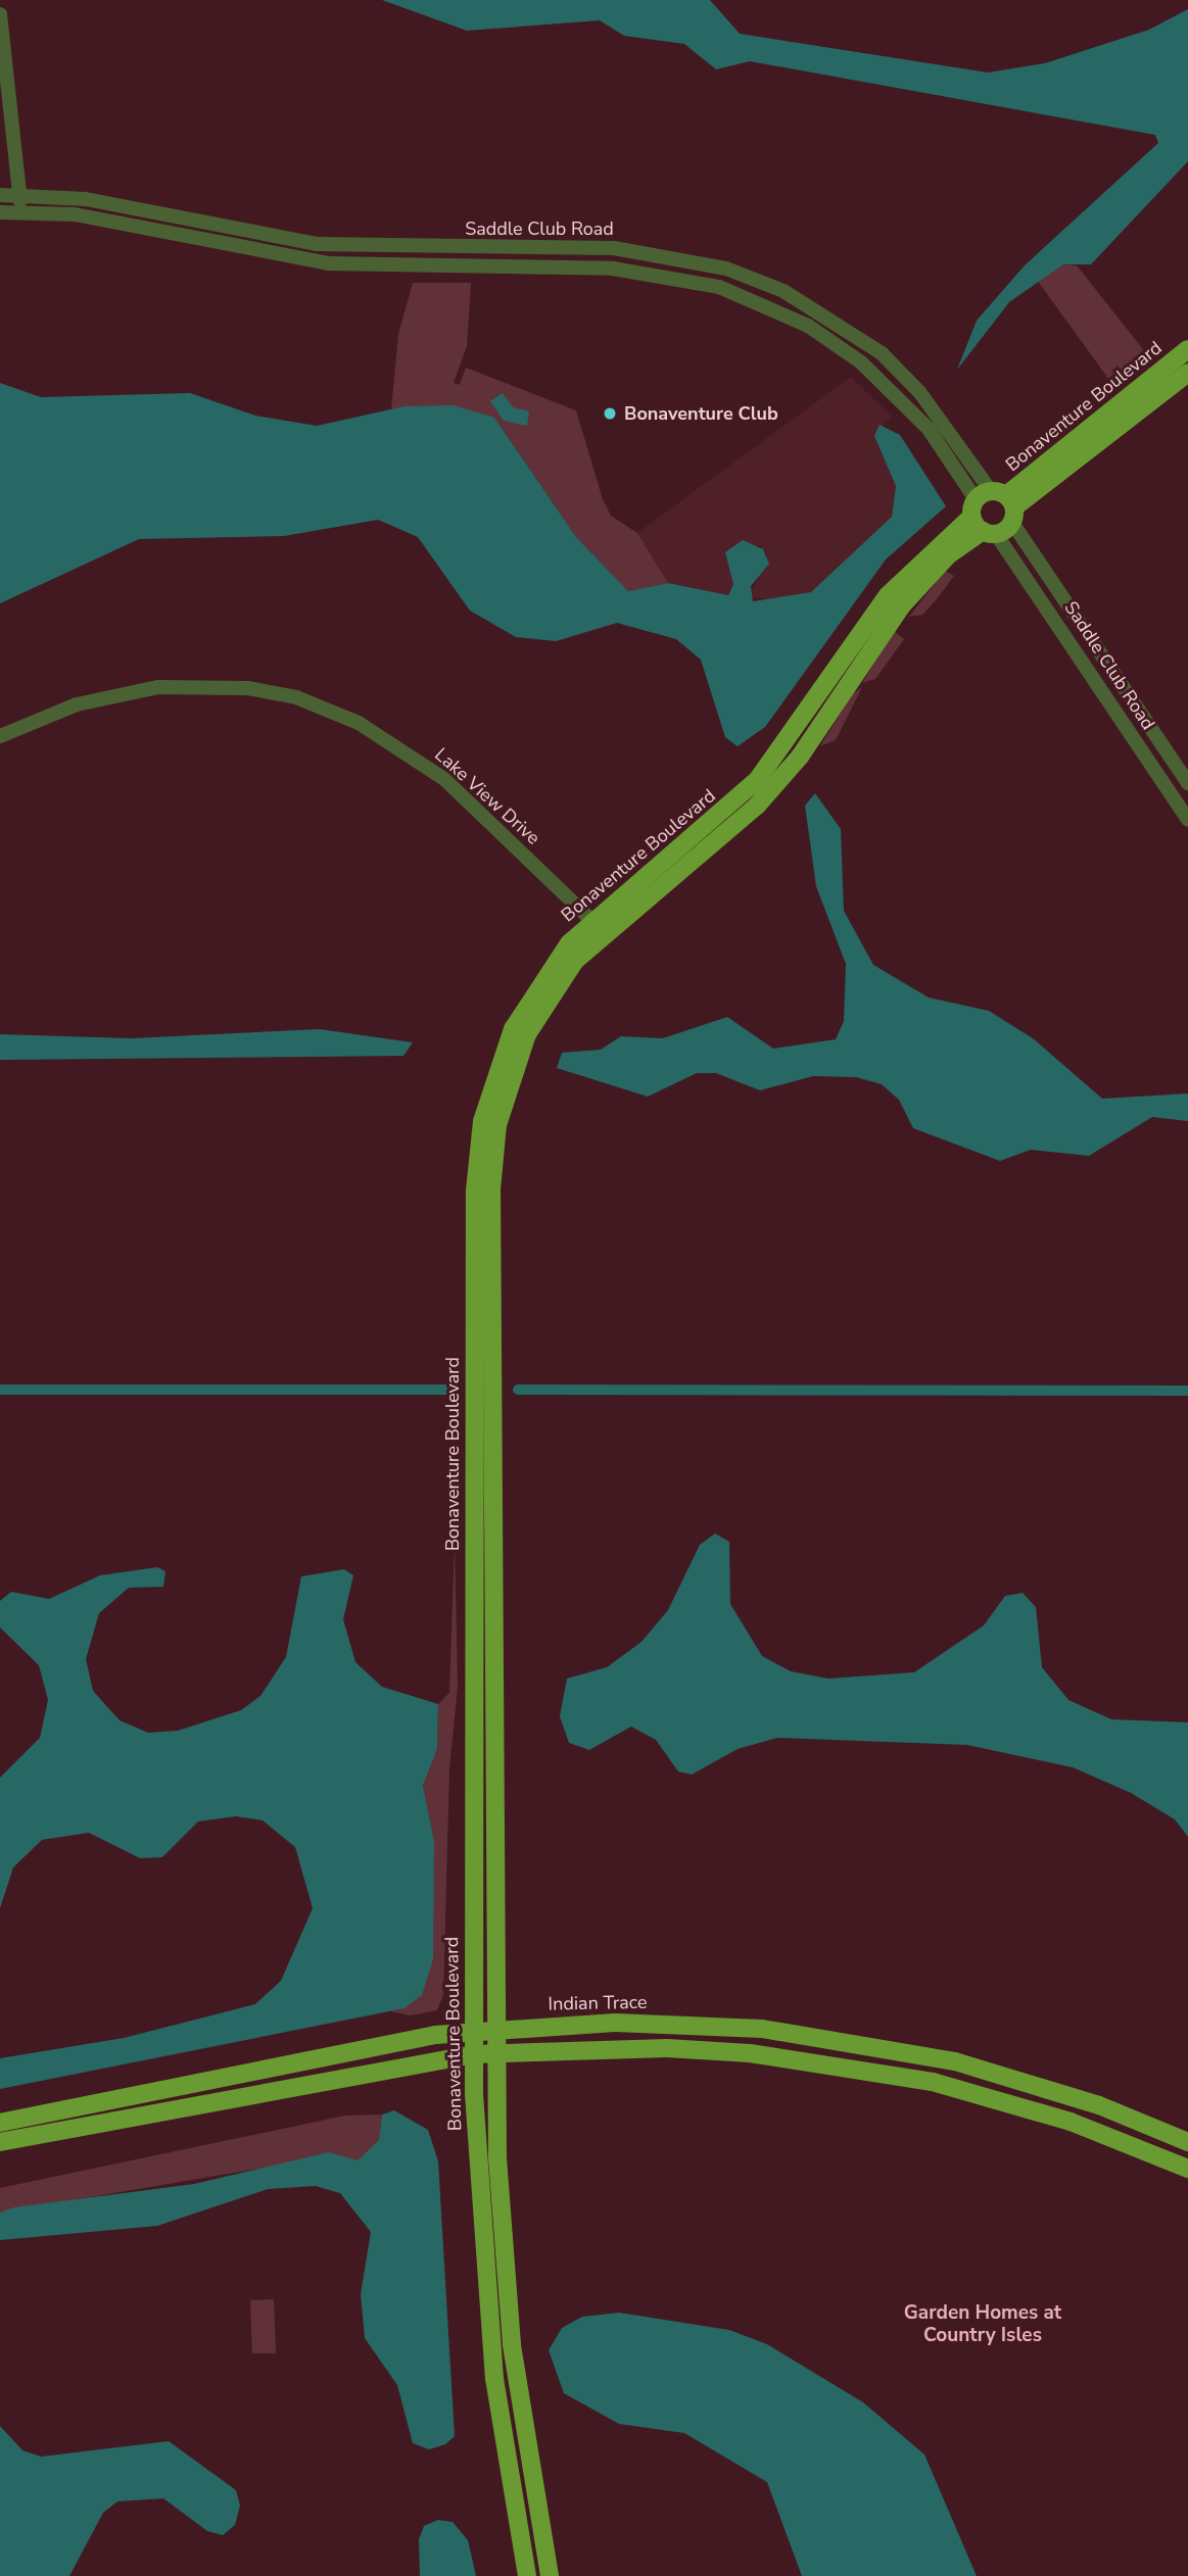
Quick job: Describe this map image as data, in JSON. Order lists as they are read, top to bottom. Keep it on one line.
{"streets":{"main road":["Bonaventure Boulevard","Indian Trace"],"street":["Saddle Club Road","Lake View Drive"]},"crossings":[["Saddle Club Road","Bonaventure Boulevard"],["Bonaventure Boulevard","Lake View Drive"],["Bonaventure Boulevard","Indian Trace"]],"districts":["Garden Homes at Country Isles"],"places":["Bonaventure Club"]}
